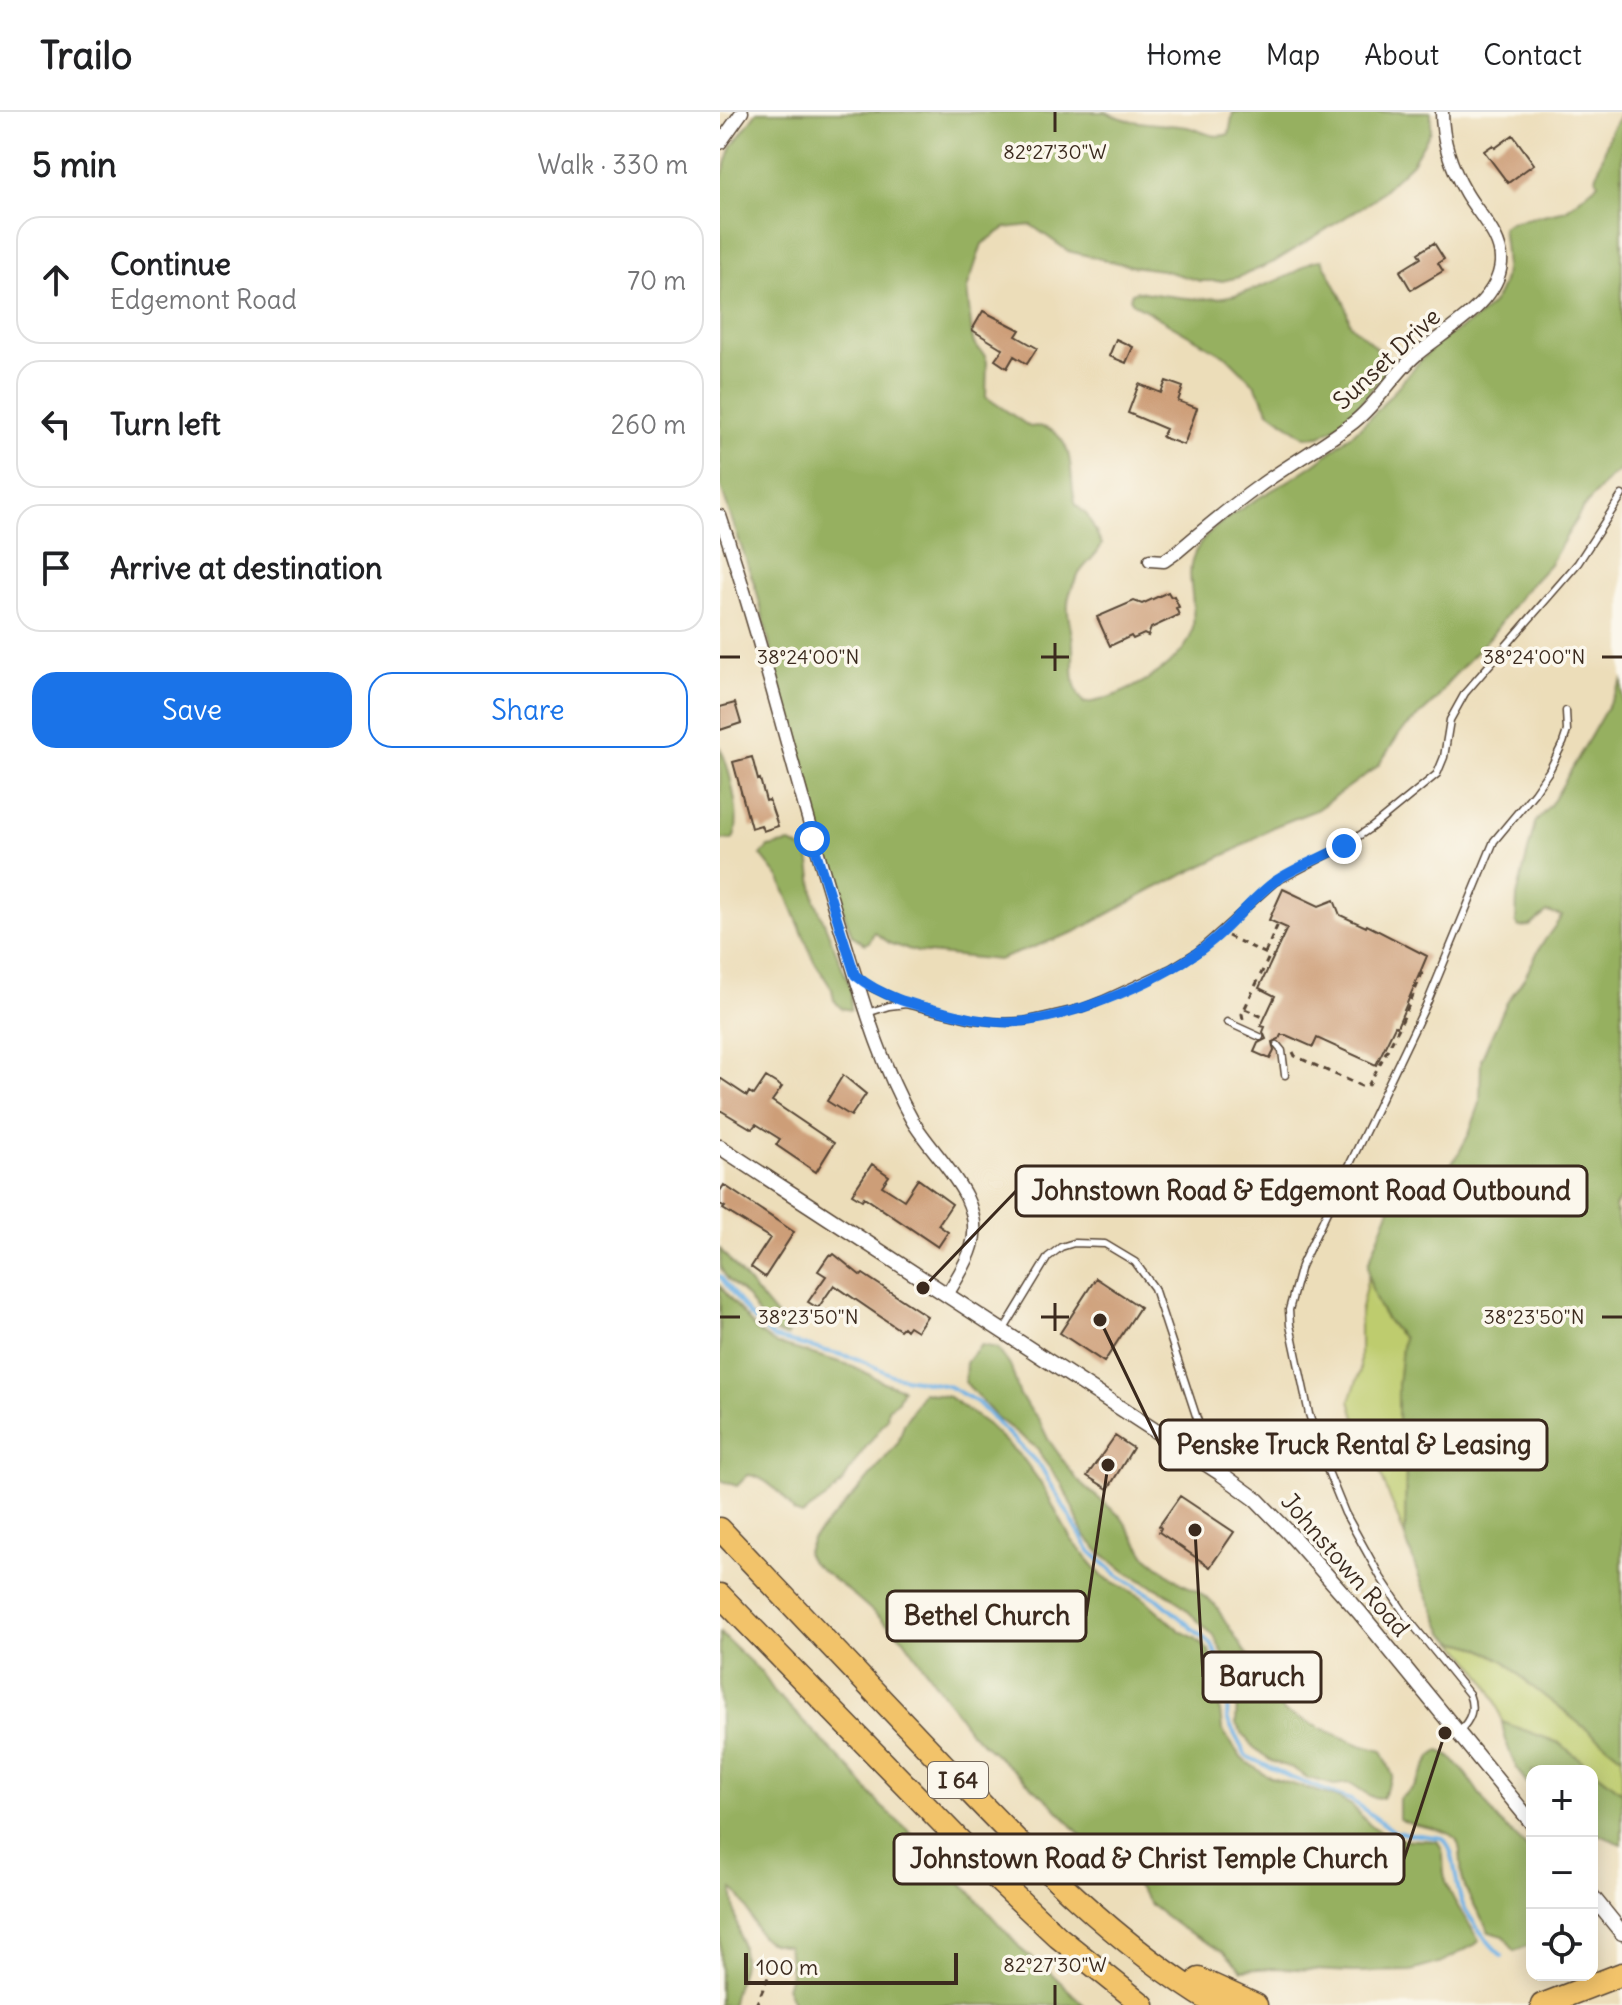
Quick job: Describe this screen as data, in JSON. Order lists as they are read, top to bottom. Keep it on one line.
{"streets":{"highway":["I 64"],"street":["Sunset Drive","Johnstown Road"]},"places":["Johnstown Road & Edgemont Road Outbound","Penske Truck Rental & Leasing","Bethel Church","Baruch","Johnstown Road & Christ Temple Church"],"scale_bar":"100 m","page":{"header":"Trailo","nav":["Home","Map","About","Contact"],"heading":["5 min","Walk · 330 m"],"list":[["Continue","Edgemont Road","70 m"],["Turn left","260 m"],"Arrive at destination"],"buttons":["Save","Share"],"map_buttons":["+","−"],"scale":"100 m"},"coordinates":["82°27'30\"W","38°24'00\"N","38°23'50\"N"]}
